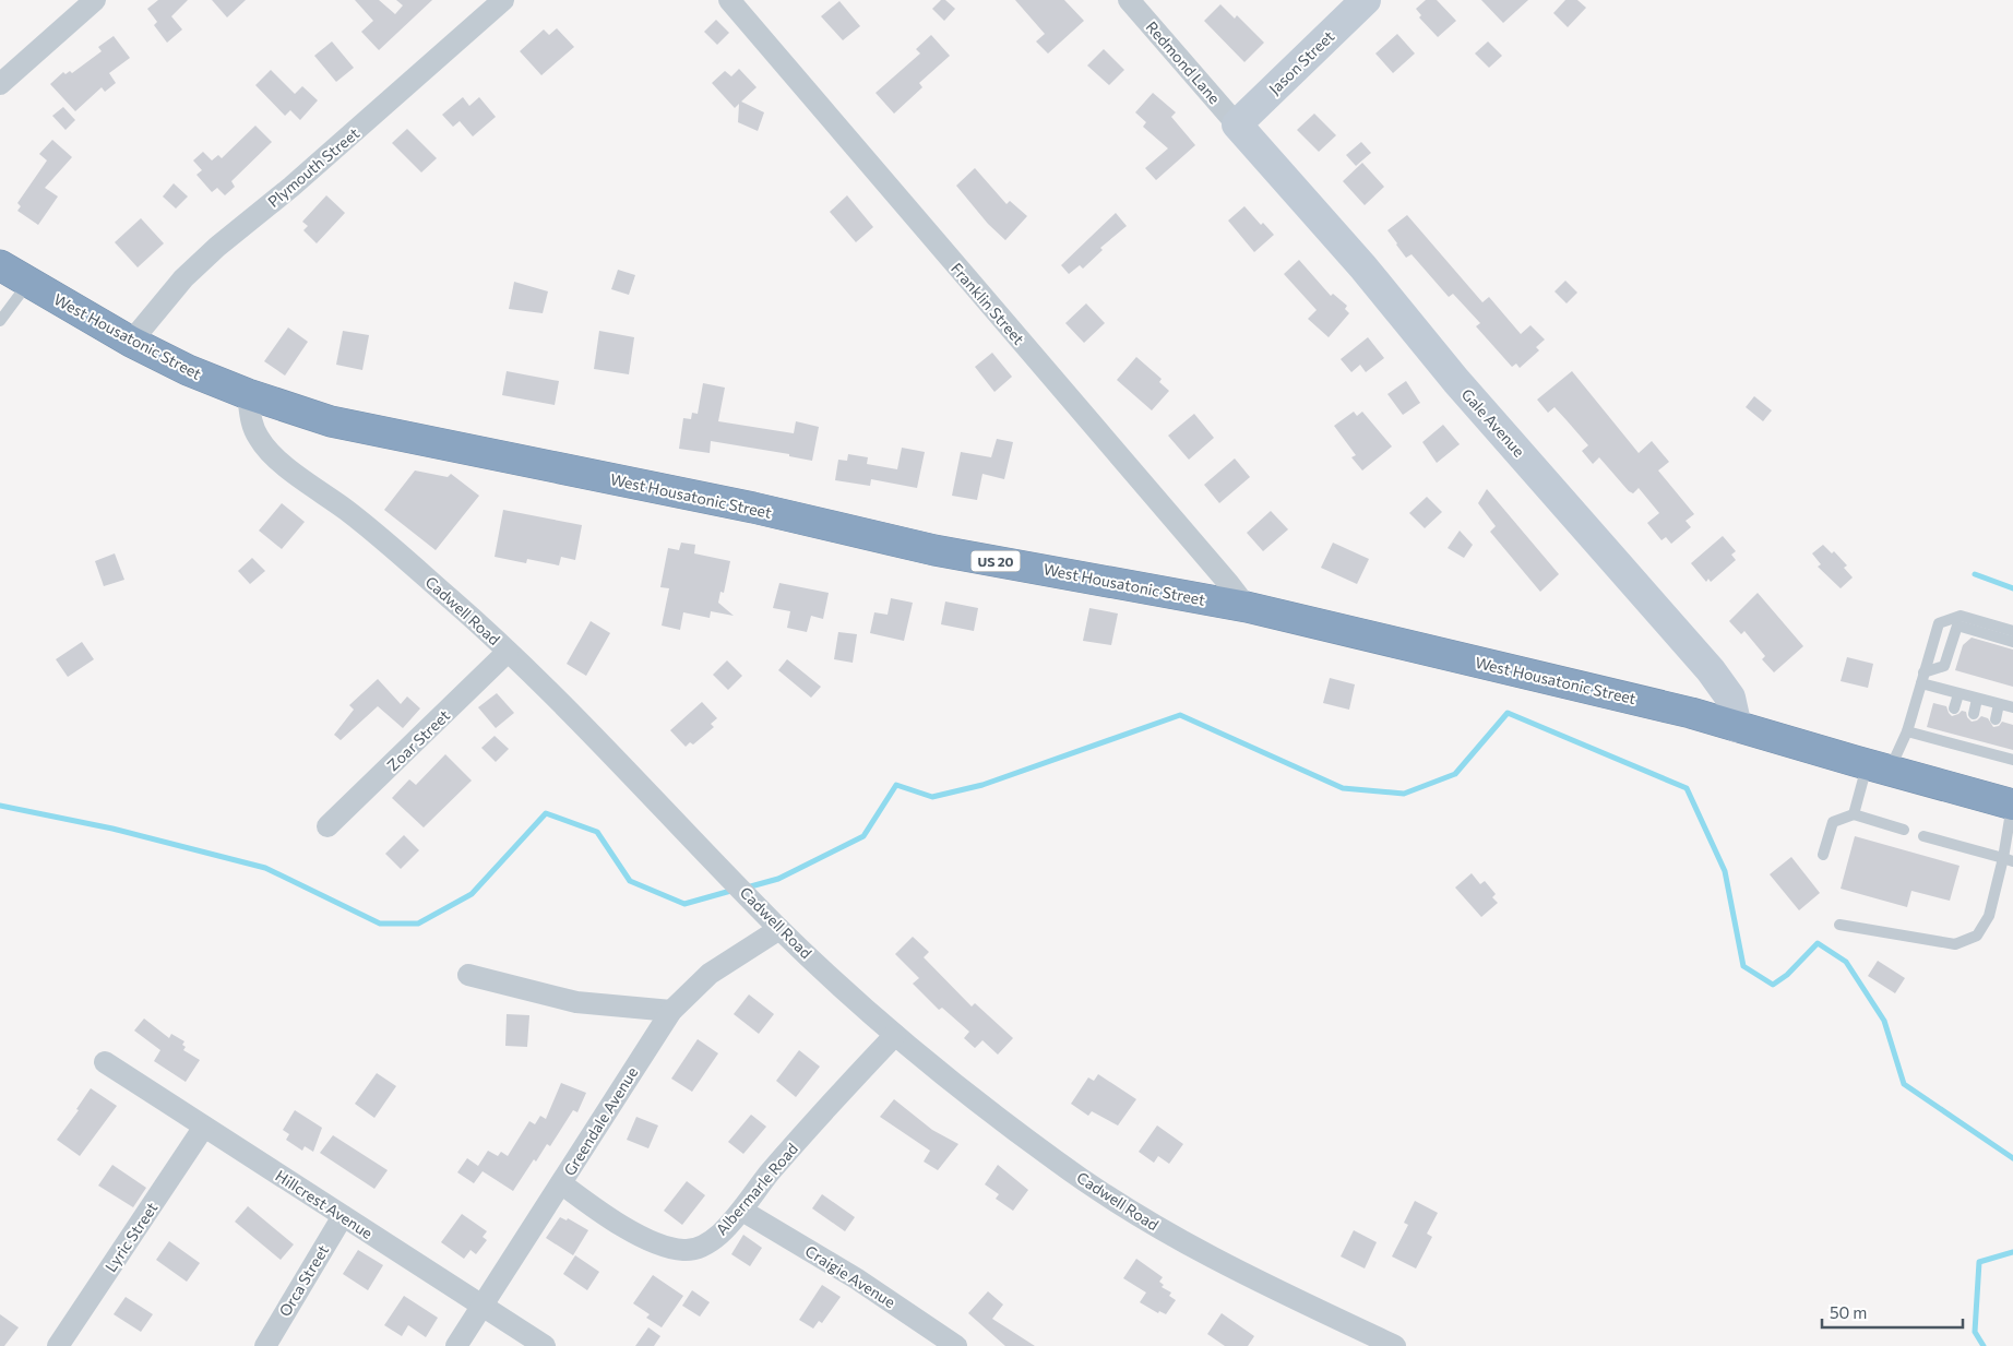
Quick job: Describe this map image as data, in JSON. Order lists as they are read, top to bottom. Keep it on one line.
{"streets":{"highway":["West Housatonic Street","US 20"],"street":["Redmond Lane","Jason Street","Plymouth Street","Franklin Street","Gale Avenue","Cadwell Road","Zoar Street","Greendale Avenue","Albermarle Road","Hillcrest Avenue","Lyric Street","Craigie Avenue","Orca Street"]},"crossings":[["Redmond Lane","Jason Street"],["Redmond Lane","Gale Avenue"],["Jason Street","Gale Avenue"],["Plymouth Street","West Housatonic Street"],["Franklin Street","West Housatonic Street"],["West Housatonic Street","Gale Avenue"],["West Housatonic Street","Cadwell Road"],["Cadwell Road","Zoar Street"],["Cadwell Road","Greendale Avenue"],["Cadwell Road","Albermarle Road"],["Greendale Avenue","Albermarle Road"],["Greendale Avenue","Hillcrest Avenue"],["Albermarle Road","Craigie Avenue"],["Hillcrest Avenue","Lyric Street"],["Hillcrest Avenue","Orca Street"]],"scale_bar":"50 m"}
